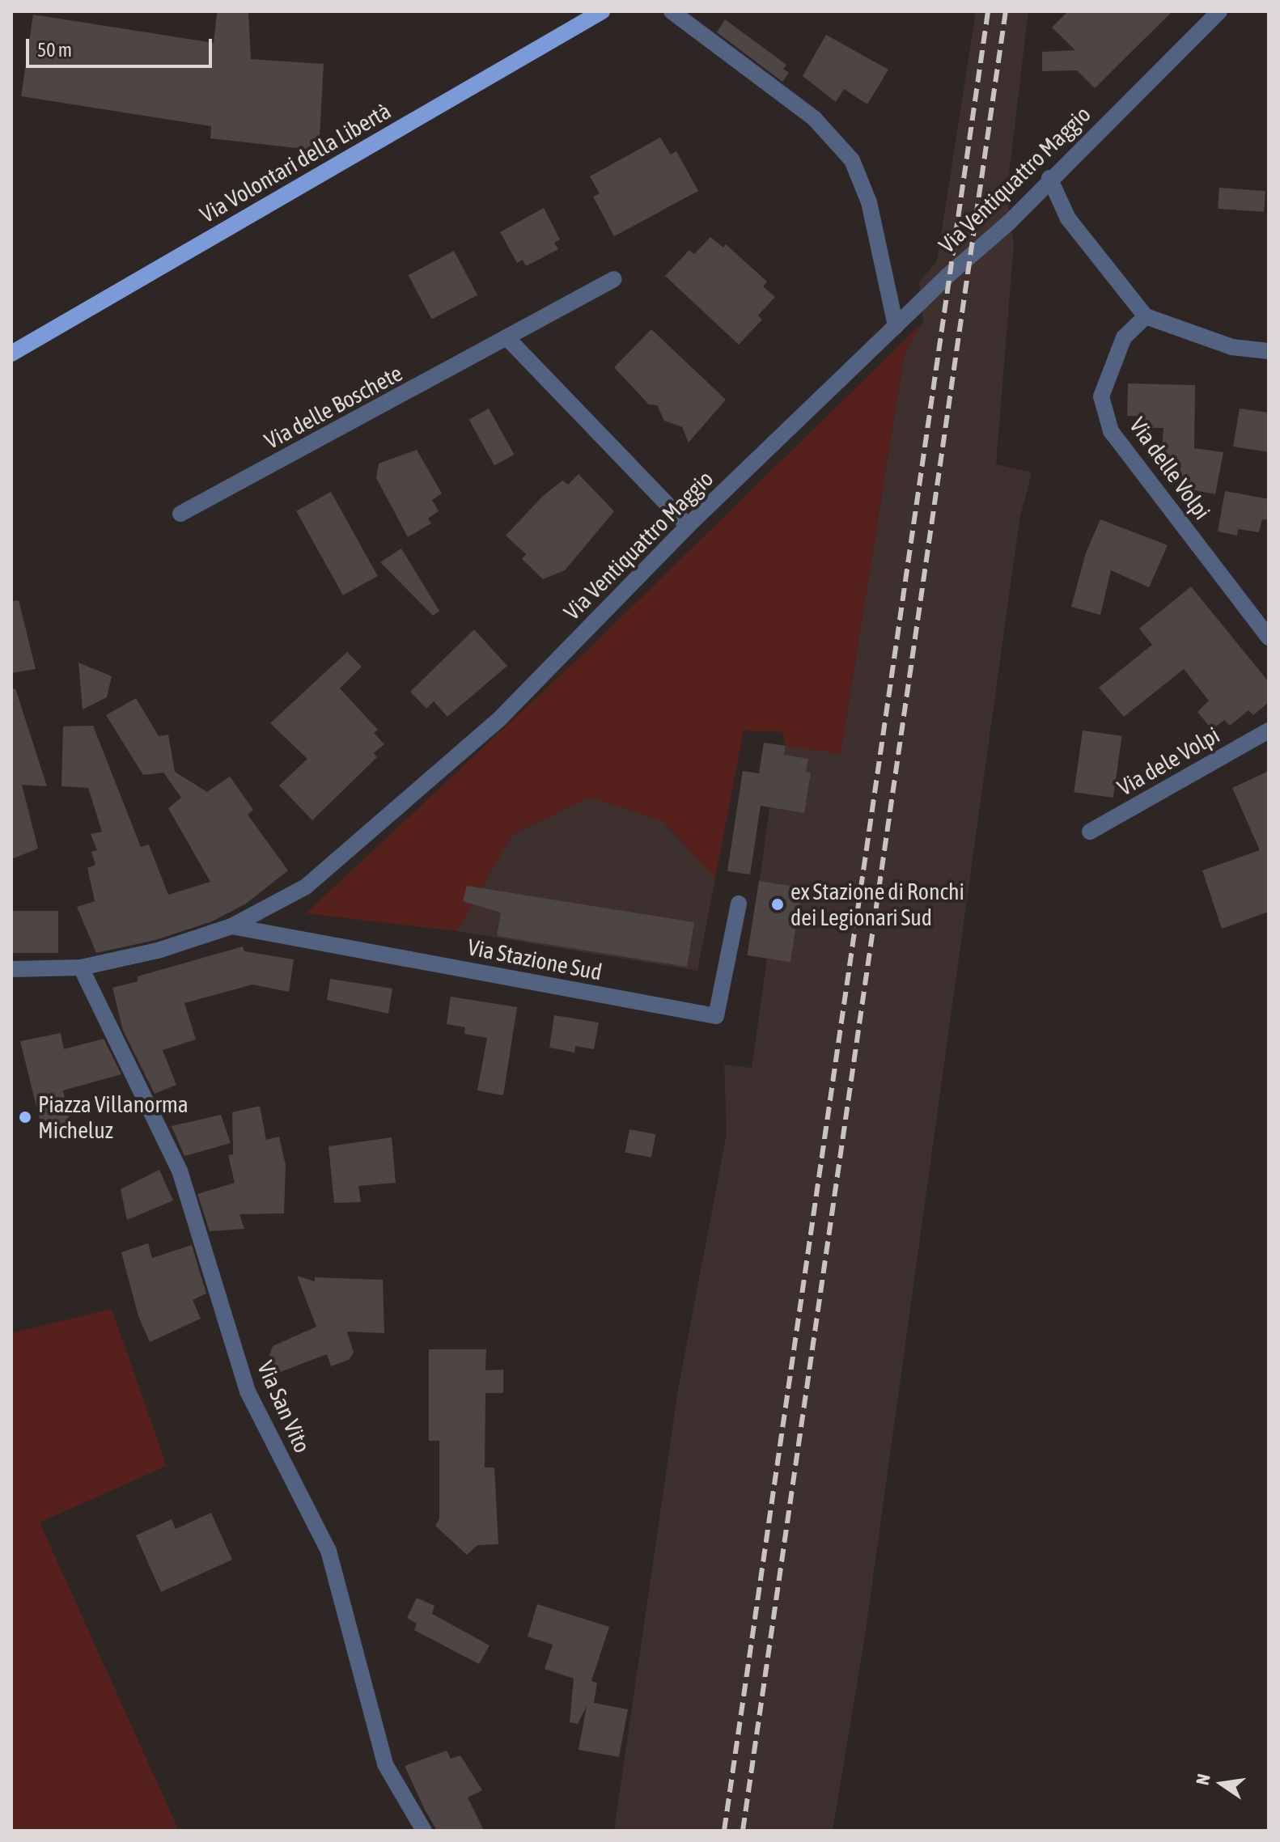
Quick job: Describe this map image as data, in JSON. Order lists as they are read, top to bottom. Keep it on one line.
{"streets":{"main road":["Via Volontari della Libertà"],"street":["Via Ventiquattro Maggio","Via delle Boschete","Via delle Volpi","Via dele Volpi","Via Stazione Sud","Via San Vito"]},"crossings":[["Via Ventiquattro Maggio","Via Stazione Sud"],["Via Ventiquattro Maggio","Via San Vito"]],"places":["ex Stazione di Ronchi dei Legionari Sud","Piazza Villanorma Micheluz"],"scale_bar":"50 m","north":"left"}
